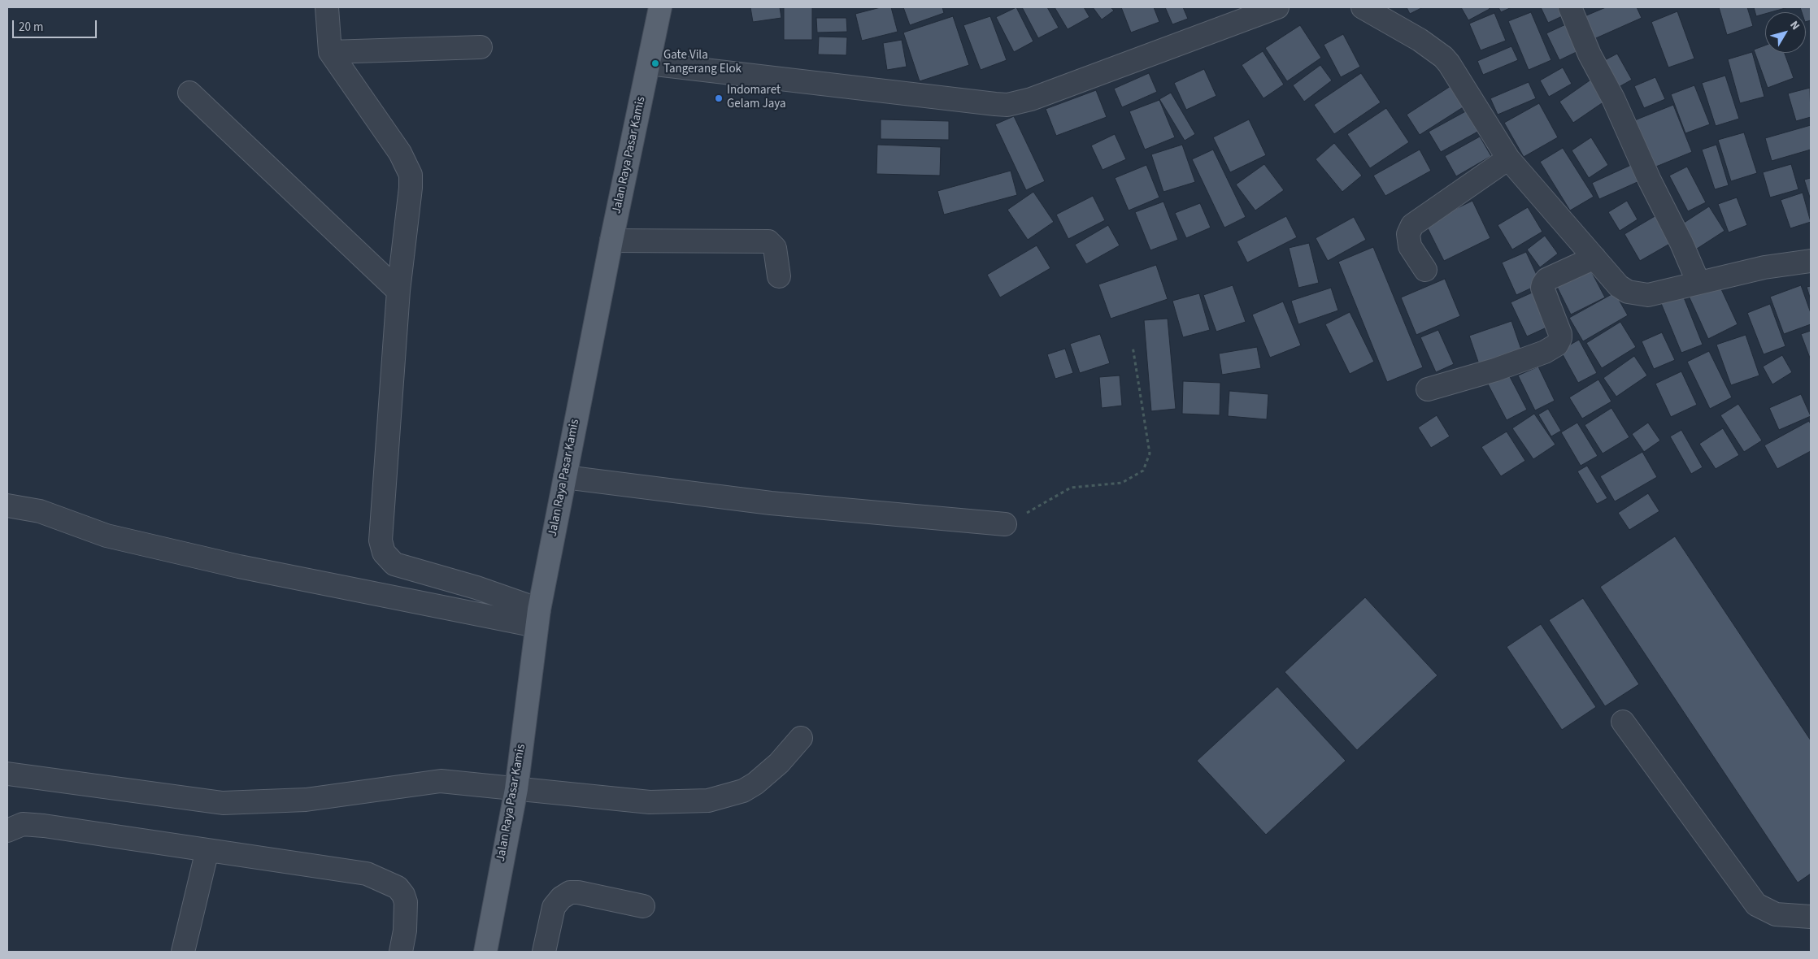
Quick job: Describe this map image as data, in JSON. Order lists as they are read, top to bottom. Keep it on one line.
{"streets":{"main road":["Jalan Raya Pasar Kamis"]},"places":["Gate Vila Tangerang Elok","Indomaret Gelam Jaya"],"scale_bar":"20 m","north":"top right"}
